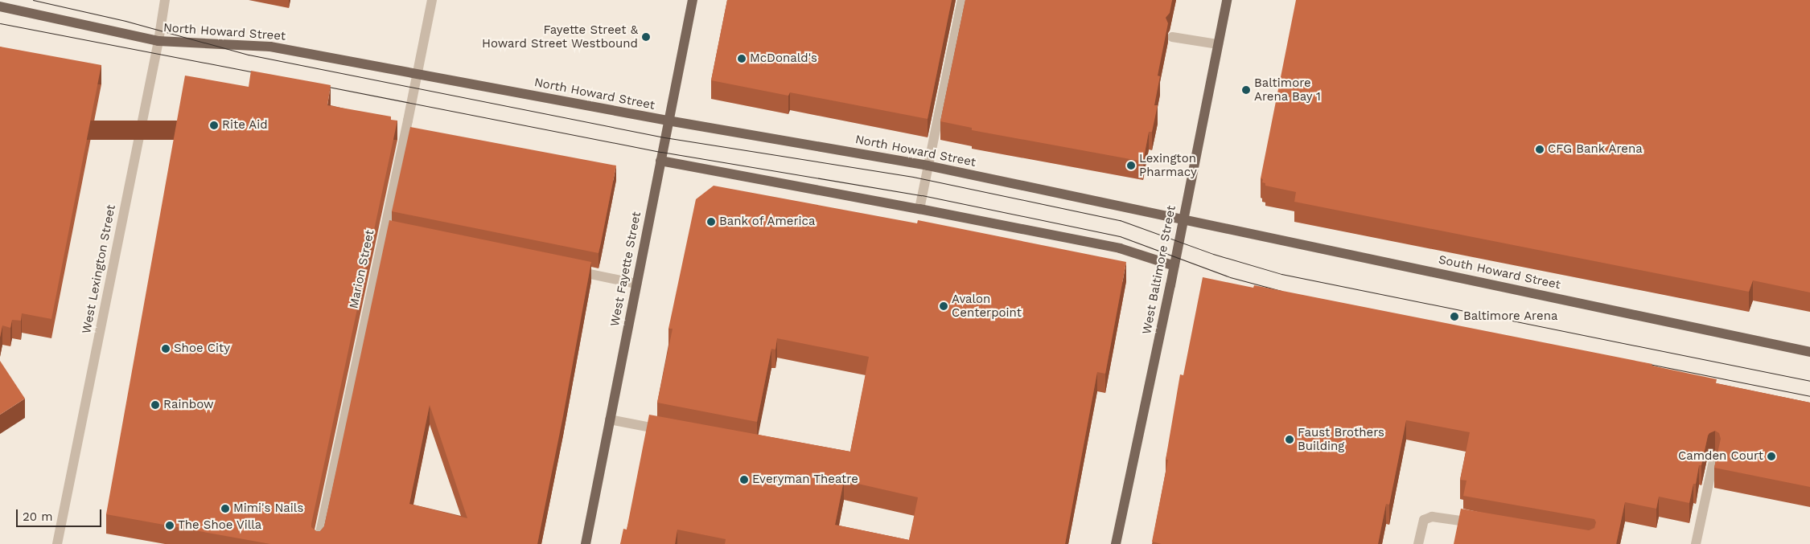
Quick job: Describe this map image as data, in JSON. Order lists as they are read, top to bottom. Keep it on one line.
{"streets":{"main road":["North Howard Street","West Fayette Street","West Baltimore Street","South Howard Street"],"street":["West Lexington Street","Marion Street"]},"crossings":[["North Howard Street","West Lexington Street"],["North Howard Street","Marion Street"],["North Howard Street","West Fayette Street"],["North Howard Street","West Baltimore Street"],["North Howard Street","South Howard Street"],["West Baltimore Street","South Howard Street"]],"places":["Fayette Street & Howard Street Westbound","McDonald's","Baltimore Arena Bay 1","Rite Aid","CFG Bank Arena","Lexington Pharmacy","Bank of America","Avalon Centerpoint","Baltimore Arena","Shoe City","Rainbow","Faust Brothers Building","Camden Court","Everyman Theatre","Mimi's Nails","The Shoe Villa"],"scale_bar":"20 m"}
